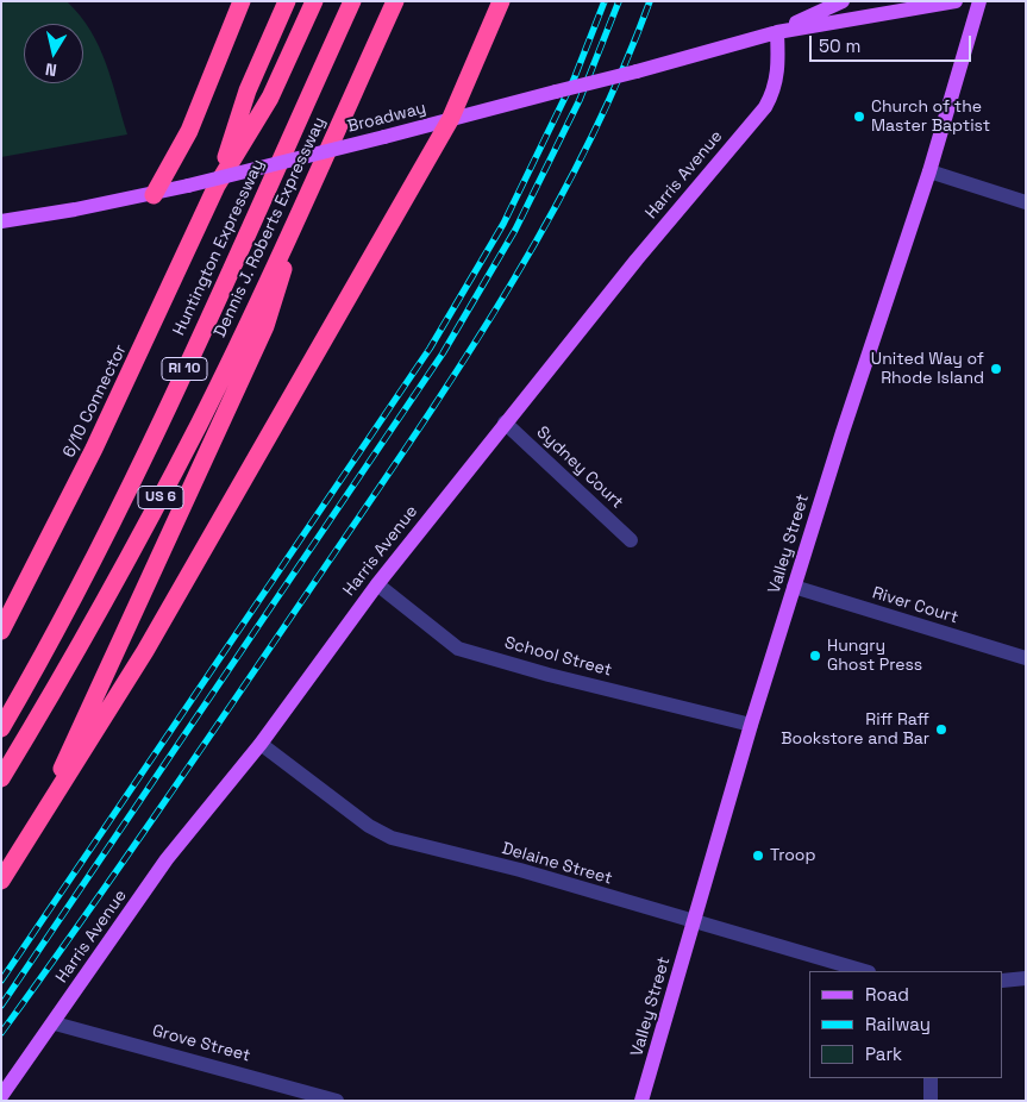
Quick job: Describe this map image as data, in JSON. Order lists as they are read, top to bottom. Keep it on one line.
{"streets":{"highway":["Dennis J. Roberts Expressway","Huntington Expressway","RI 10","6/10 Connector","US 6"],"main road":["Broadway","Harris Avenue","Valley Street"],"street":["Sydney Court","River Court","School Street","Delaine Street","Grove Street"]},"crossings":[["Broadway","Harris Avenue"],["Harris Avenue","Sydney Court"],["Harris Avenue","School Street"],["Harris Avenue","Delaine Street"],["Harris Avenue","Grove Street"],["Huntington Expressway","6/10 Connector"],["Valley Street","River Court"],["Valley Street","School Street"],["Valley Street","Delaine Street"]],"places":["Church of the Master Baptist","United Way of Rhode Island","Hungry Ghost Press","Riff Raff Bookstore and Bar","Troop"],"legend":["Road","Railway","Park"],"scale_bar":"50 m","north":"bottom"}
